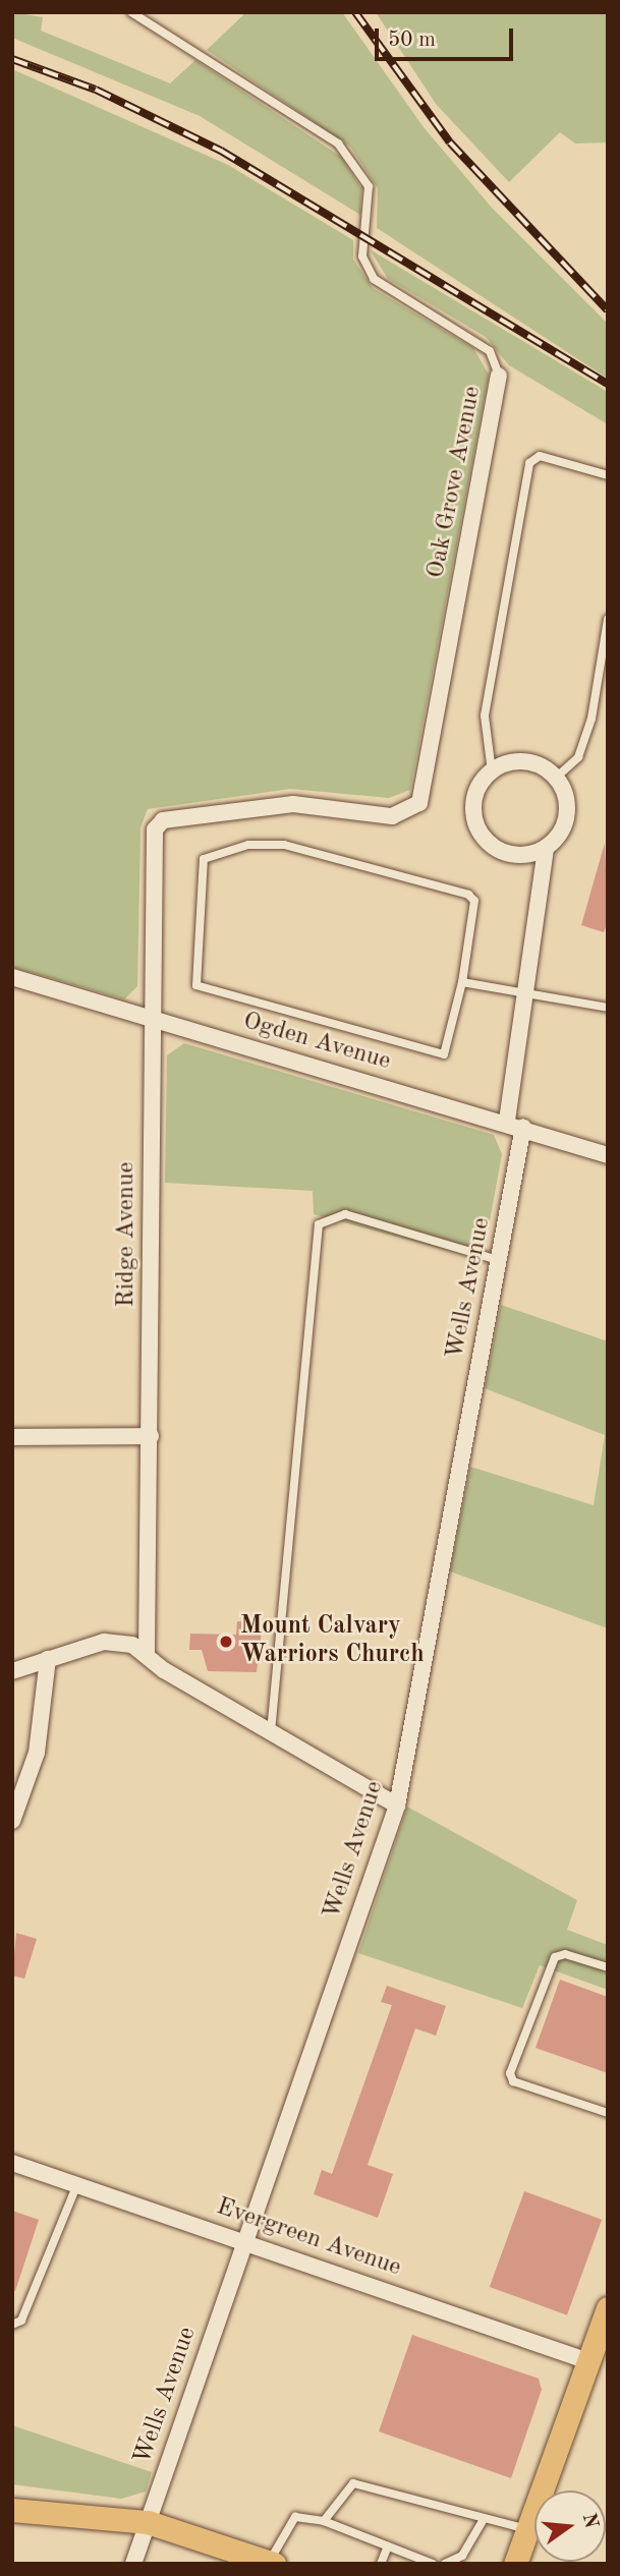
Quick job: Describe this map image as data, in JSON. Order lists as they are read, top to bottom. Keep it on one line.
{"streets":{"street":["Oak Grove Avenue","Ogden Avenue","Ridge Avenue","Wells Avenue","Evergreen Avenue"]},"crossings":[["Oak Grove Avenue","Ridge Avenue"],["Ogden Avenue","Ridge Avenue"],["Ogden Avenue","Wells Avenue"],["Wells Avenue","Evergreen Avenue"]],"places":["Mount Calvary Warriors Church"],"scale_bar":"50 m","north":"right"}
